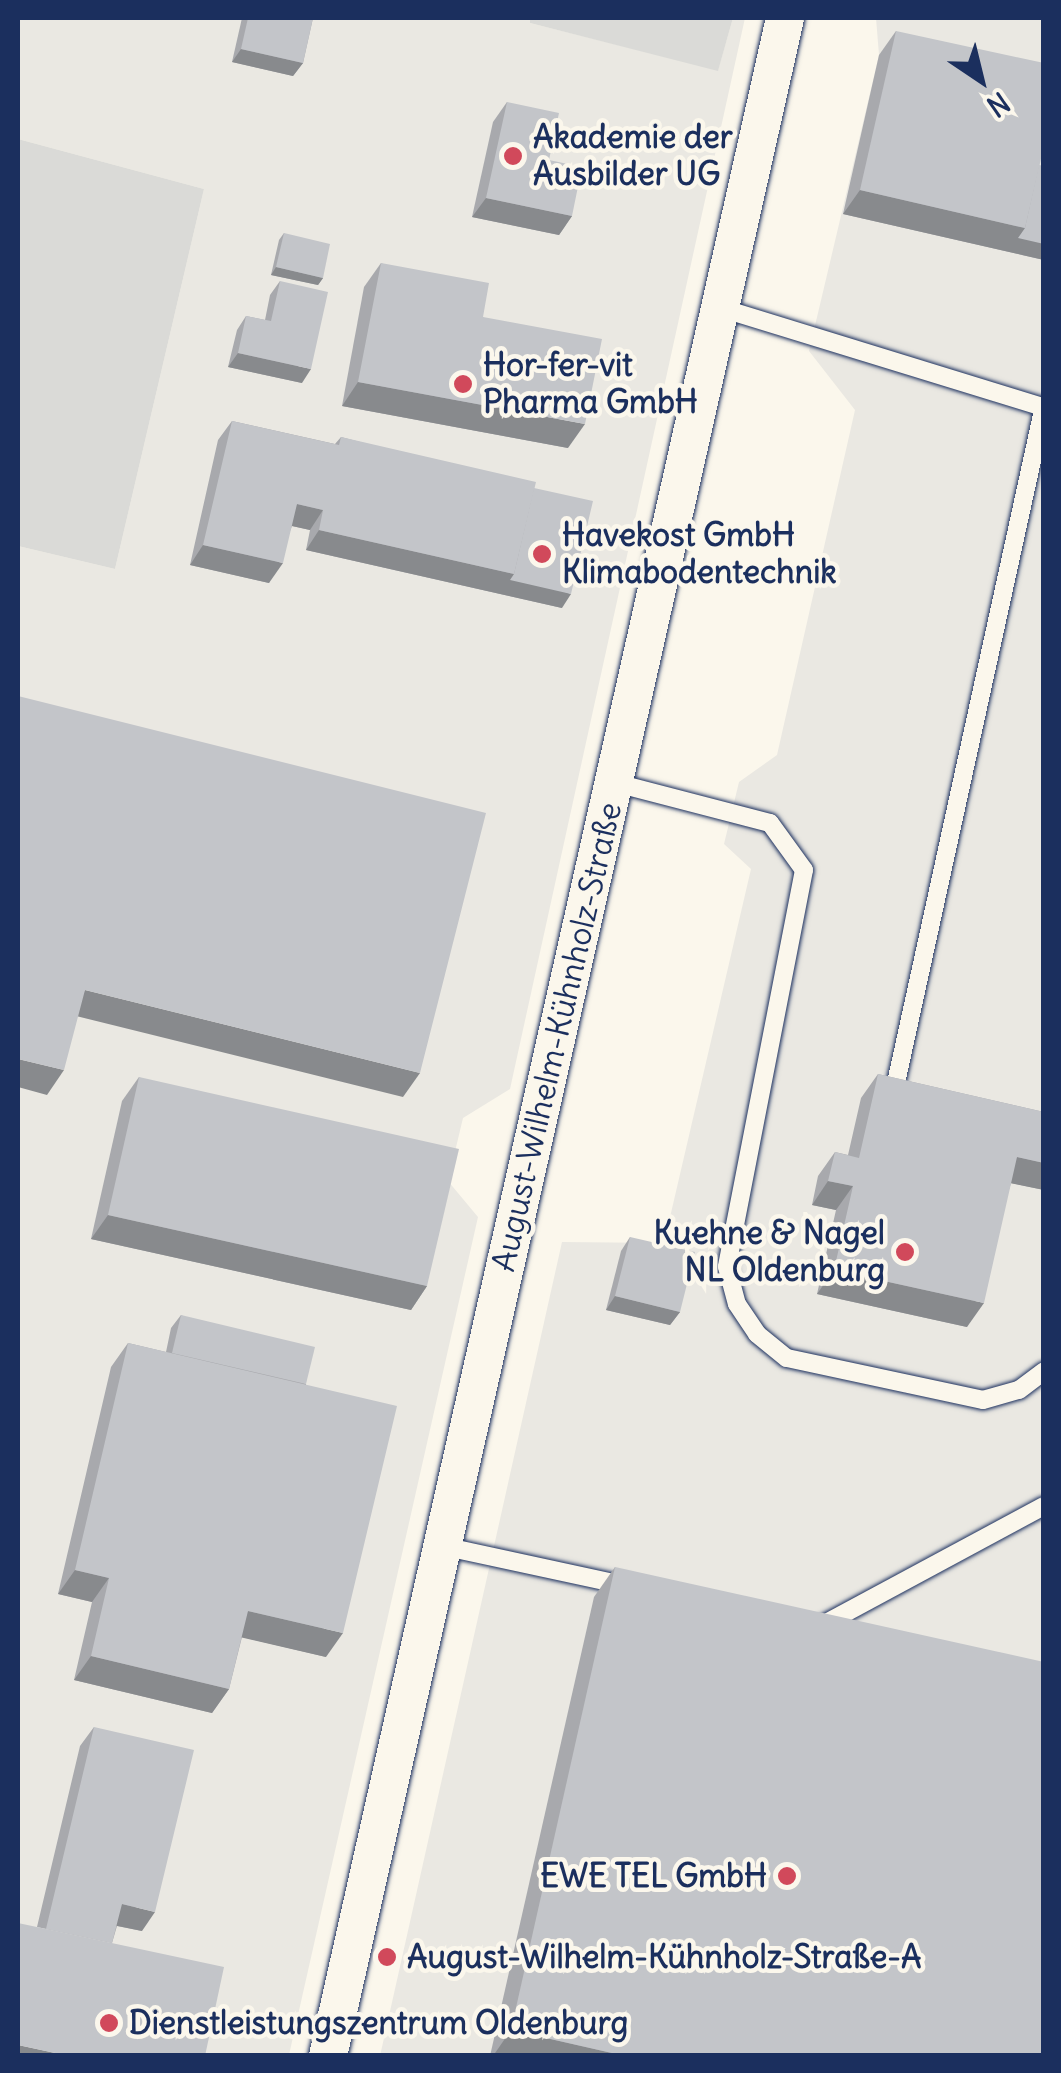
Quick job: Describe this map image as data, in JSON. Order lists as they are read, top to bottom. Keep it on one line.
{"streets":{"street":["August-Wilhelm-Kühnholz-Straße"]},"places":["Akademie der Ausbilder UG","Hor-fer-vit Pharma GmbH","Havekost GmbH Klimabodentechnik","Kuehne & Nagel NL Oldenburg","EWE TEL GmbH","August-Wilhelm-Kühnholz-Straße-A","Dienstleistungszentrum Oldenburg"],"north":"bottom right"}
